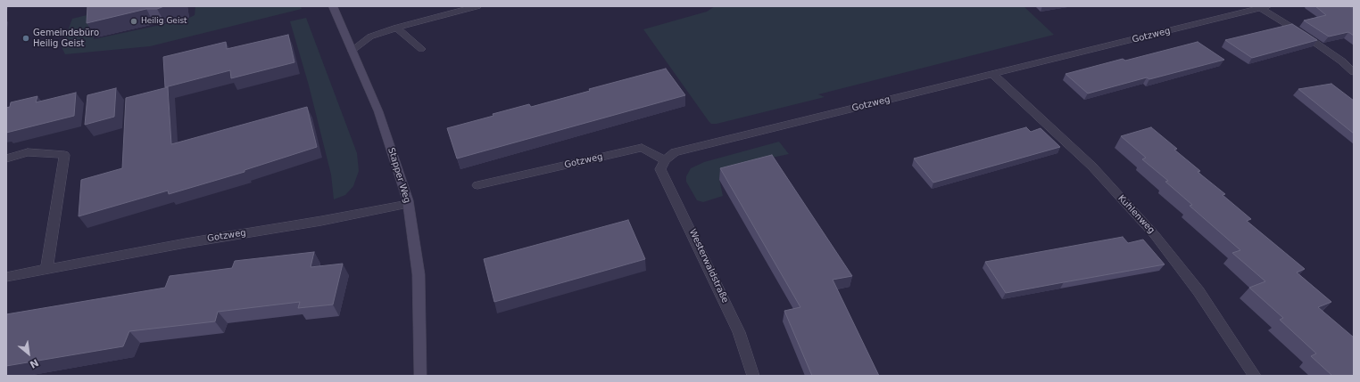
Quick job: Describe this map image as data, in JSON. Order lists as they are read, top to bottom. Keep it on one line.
{"streets":{"main road":["Stapper Weg"],"street":["Gotzweg","Kuhlenweg","Westerwaldstraße"]},"crossings":[["Gotzweg","Stapper Weg"],["Gotzweg","Kuhlenweg"],["Gotzweg","Westerwaldstraße"]],"places":["Heilig Geist","Gemeindebüro Heilig Geist"],"north":"bottom right"}
